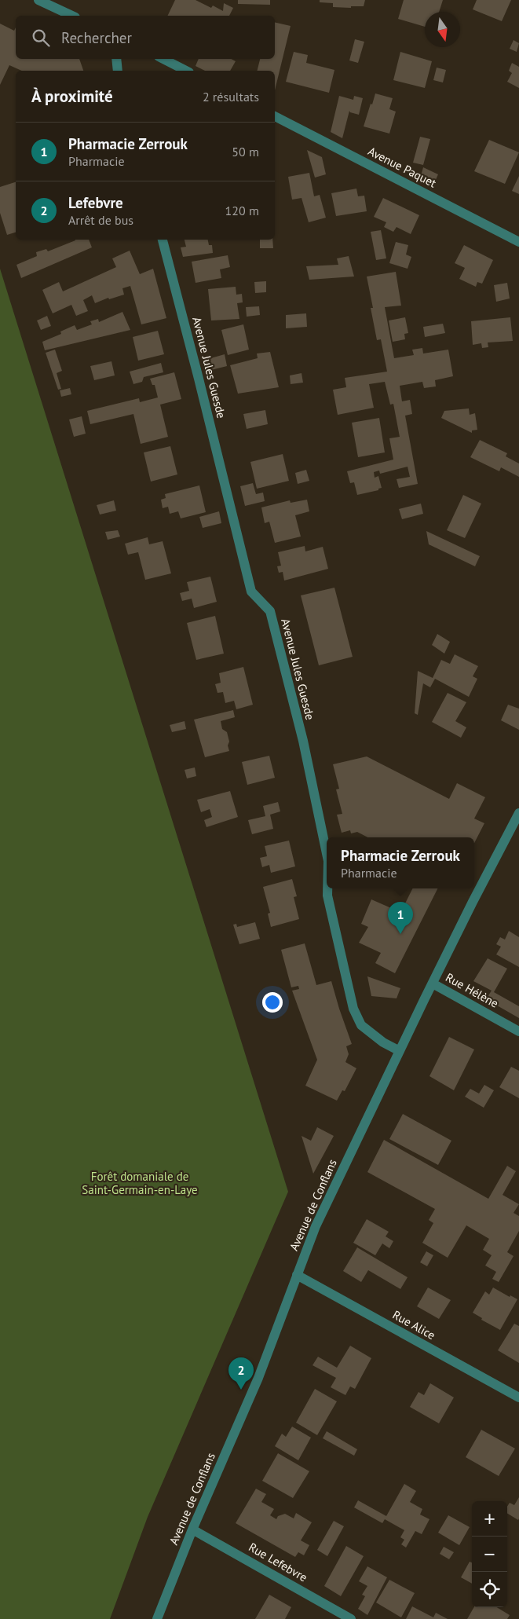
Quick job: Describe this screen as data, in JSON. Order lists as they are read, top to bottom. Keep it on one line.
{"streets":{"street":["Avenue Paquet","Avenue Jules Guesde","Rue Hélène","Avenue de Conflans","Rue Alice","Rue Lefebvre"]},"crossings":[["Avenue Jules Guesde","Avenue de Conflans"],["Rue Hélène","Avenue de Conflans"],["Avenue de Conflans","Rue Alice"],["Avenue de Conflans","Rue Lefebvre"]],"parks":["Forêt domaniale de Saint-Germain-en-Laye"],"north":"bottom","page":{"search":"Rechercher","heading":["À proximité","2 résultats"],"list":[{"mark":"1","name":"Pharmacie Zerrouk","note":"Pharmacie","value":"50 m"},{"mark":"2","name":"Lefebvre","note":"Arrêt de bus","value":"120 m"}],"popup":["Pharmacie Zerrouk","Pharmacie"],"pins":["1","2"],"map_buttons":["+","−"]}}
